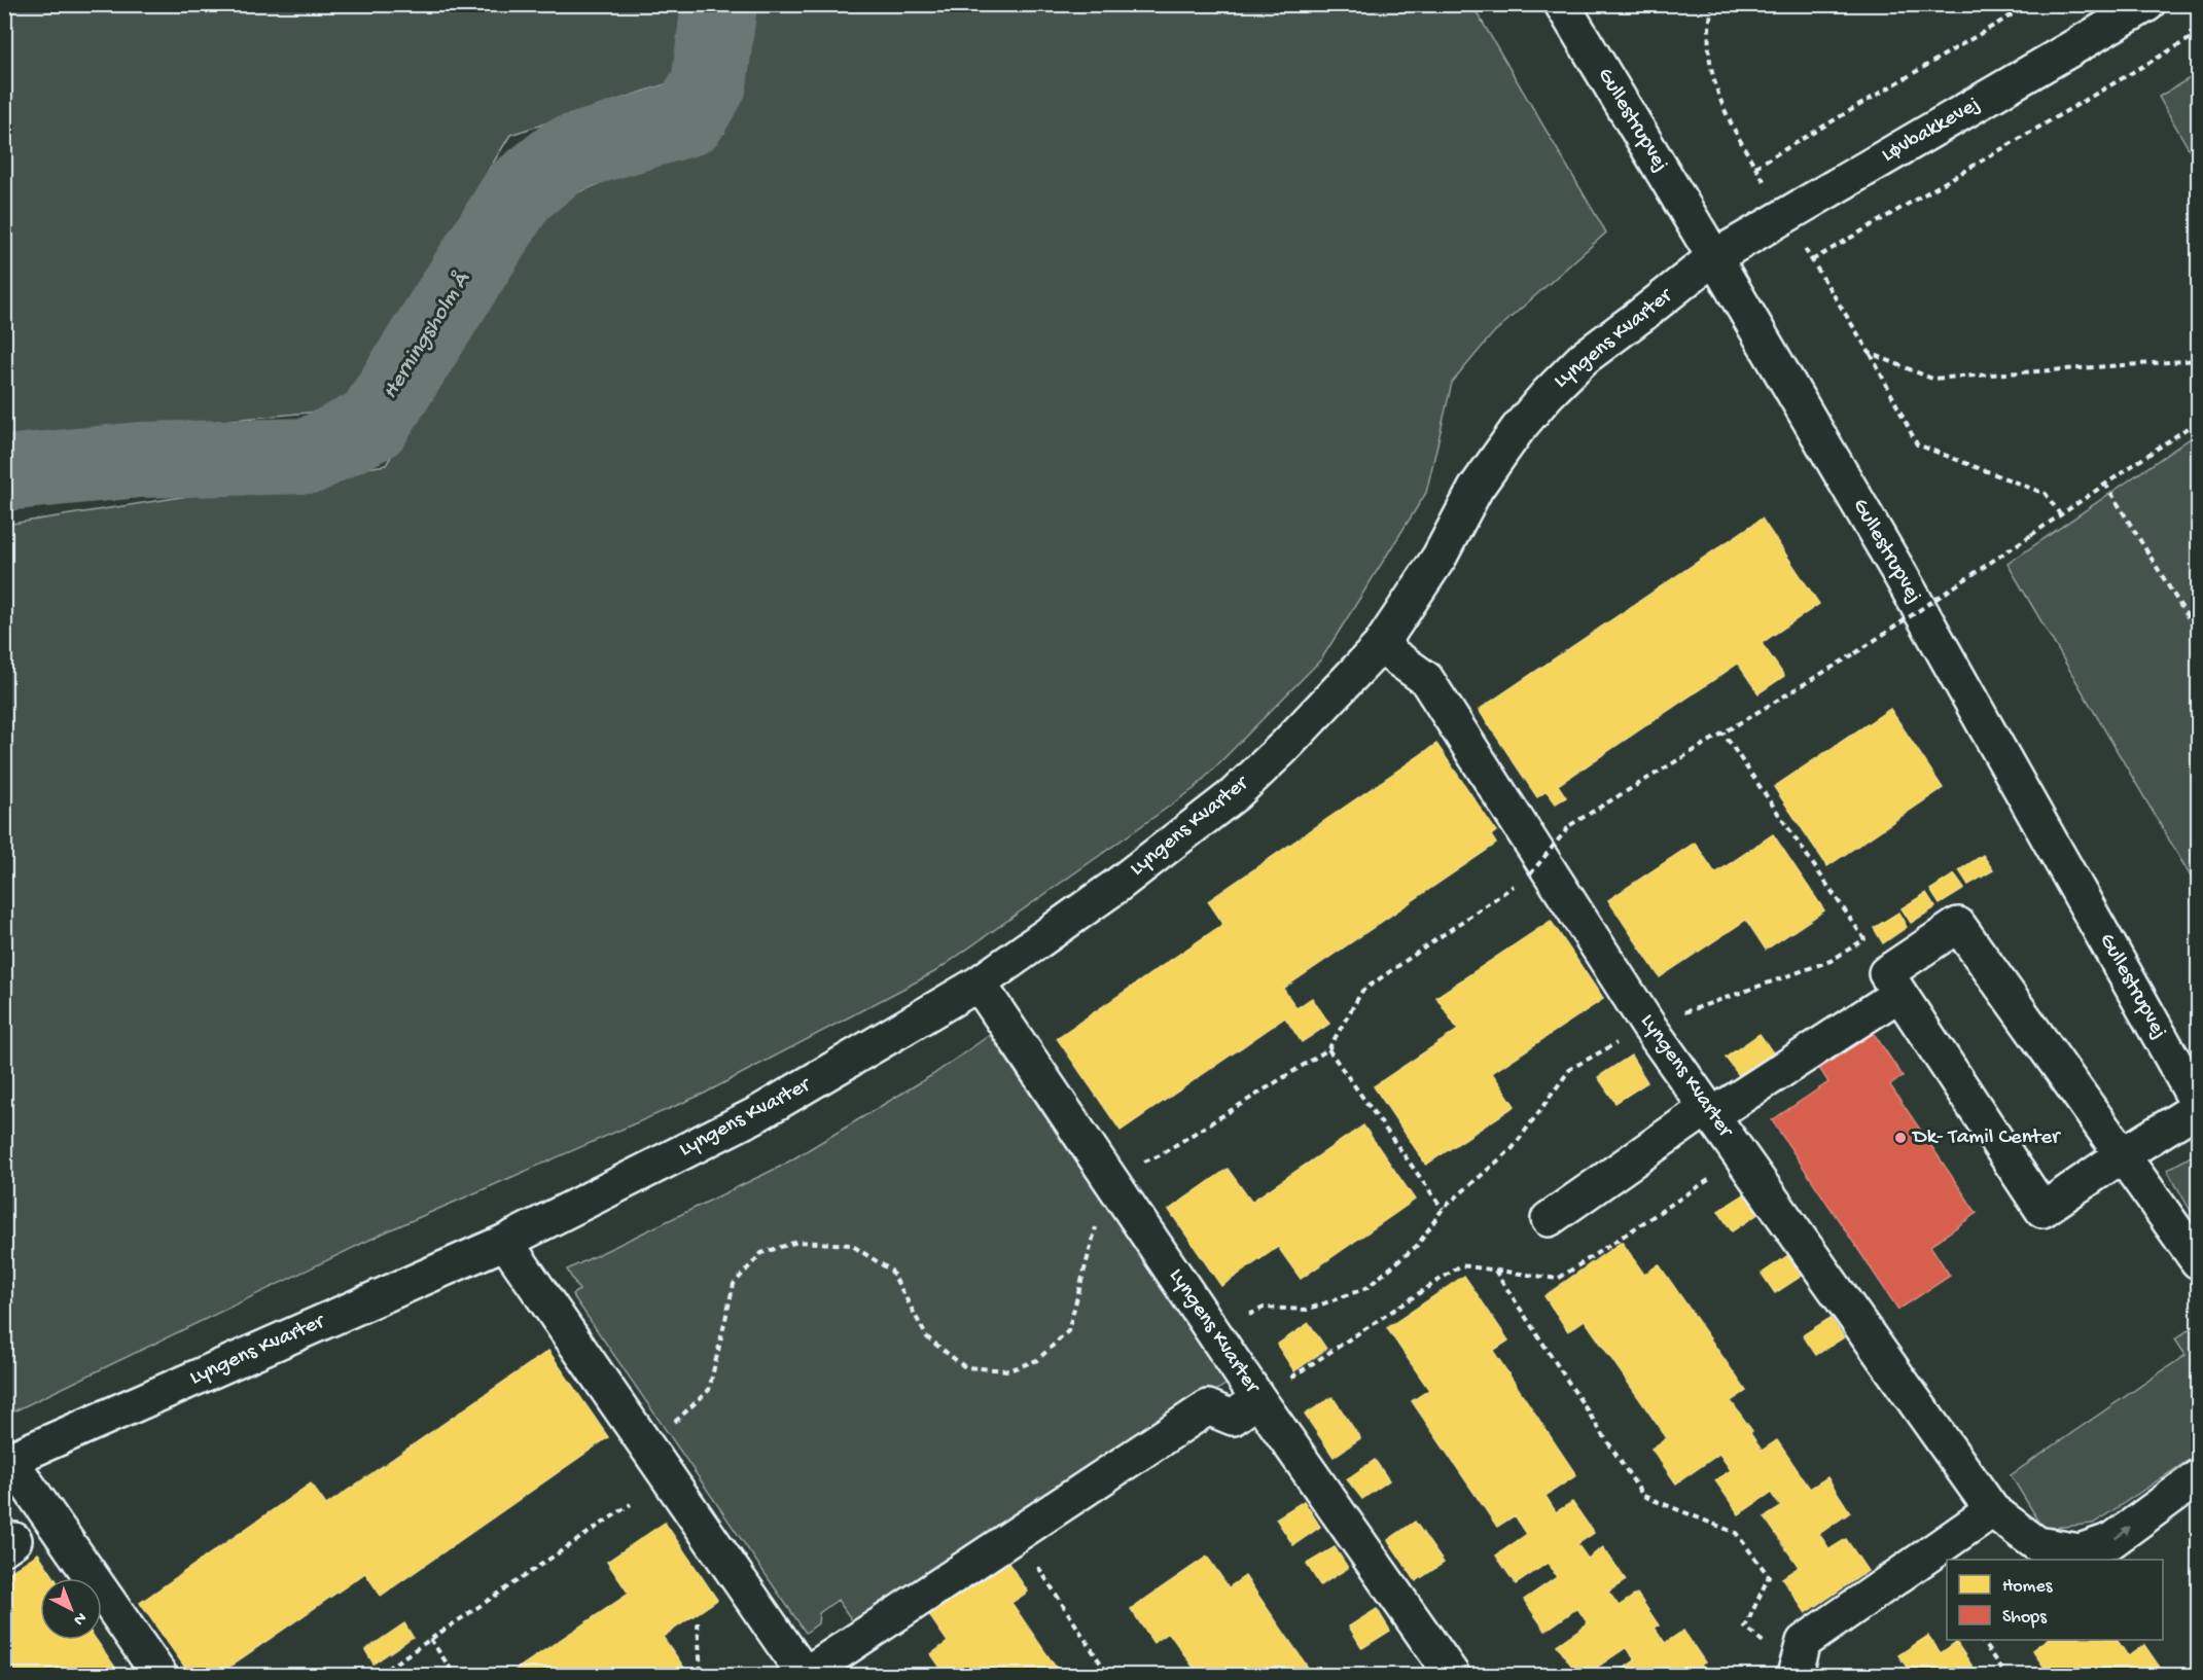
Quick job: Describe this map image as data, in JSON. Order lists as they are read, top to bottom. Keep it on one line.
{"streets":{"street":["Gullestrupvej","Løvbakkevej","Lyngens Kvarter"]},"crossings":[["Gullestrupvej","Løvbakkevej"],["Gullestrupvej","Lyngens Kvarter"],["Løvbakkevej","Lyngens Kvarter"]],"water":["Herningsholm Å"],"places":["Dk- Tamil Center"],"legend":["Homes","Shops"],"north":"bottom right"}
